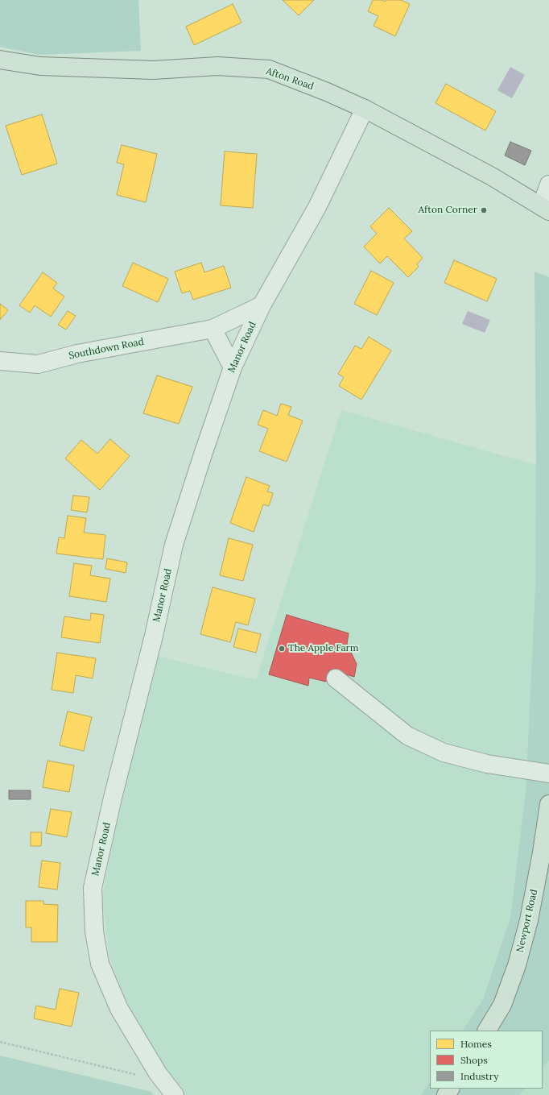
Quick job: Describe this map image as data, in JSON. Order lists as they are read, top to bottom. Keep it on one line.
{"streets":{"main road":["Afton Road","Newport Road"],"street":["Manor Road","Southdown Road"]},"crossings":[["Afton Road","Manor Road"],["Manor Road","Southdown Road"]],"places":["Afton Corner","The Apple Farm"],"legend":["Homes","Shops","Industry"]}
